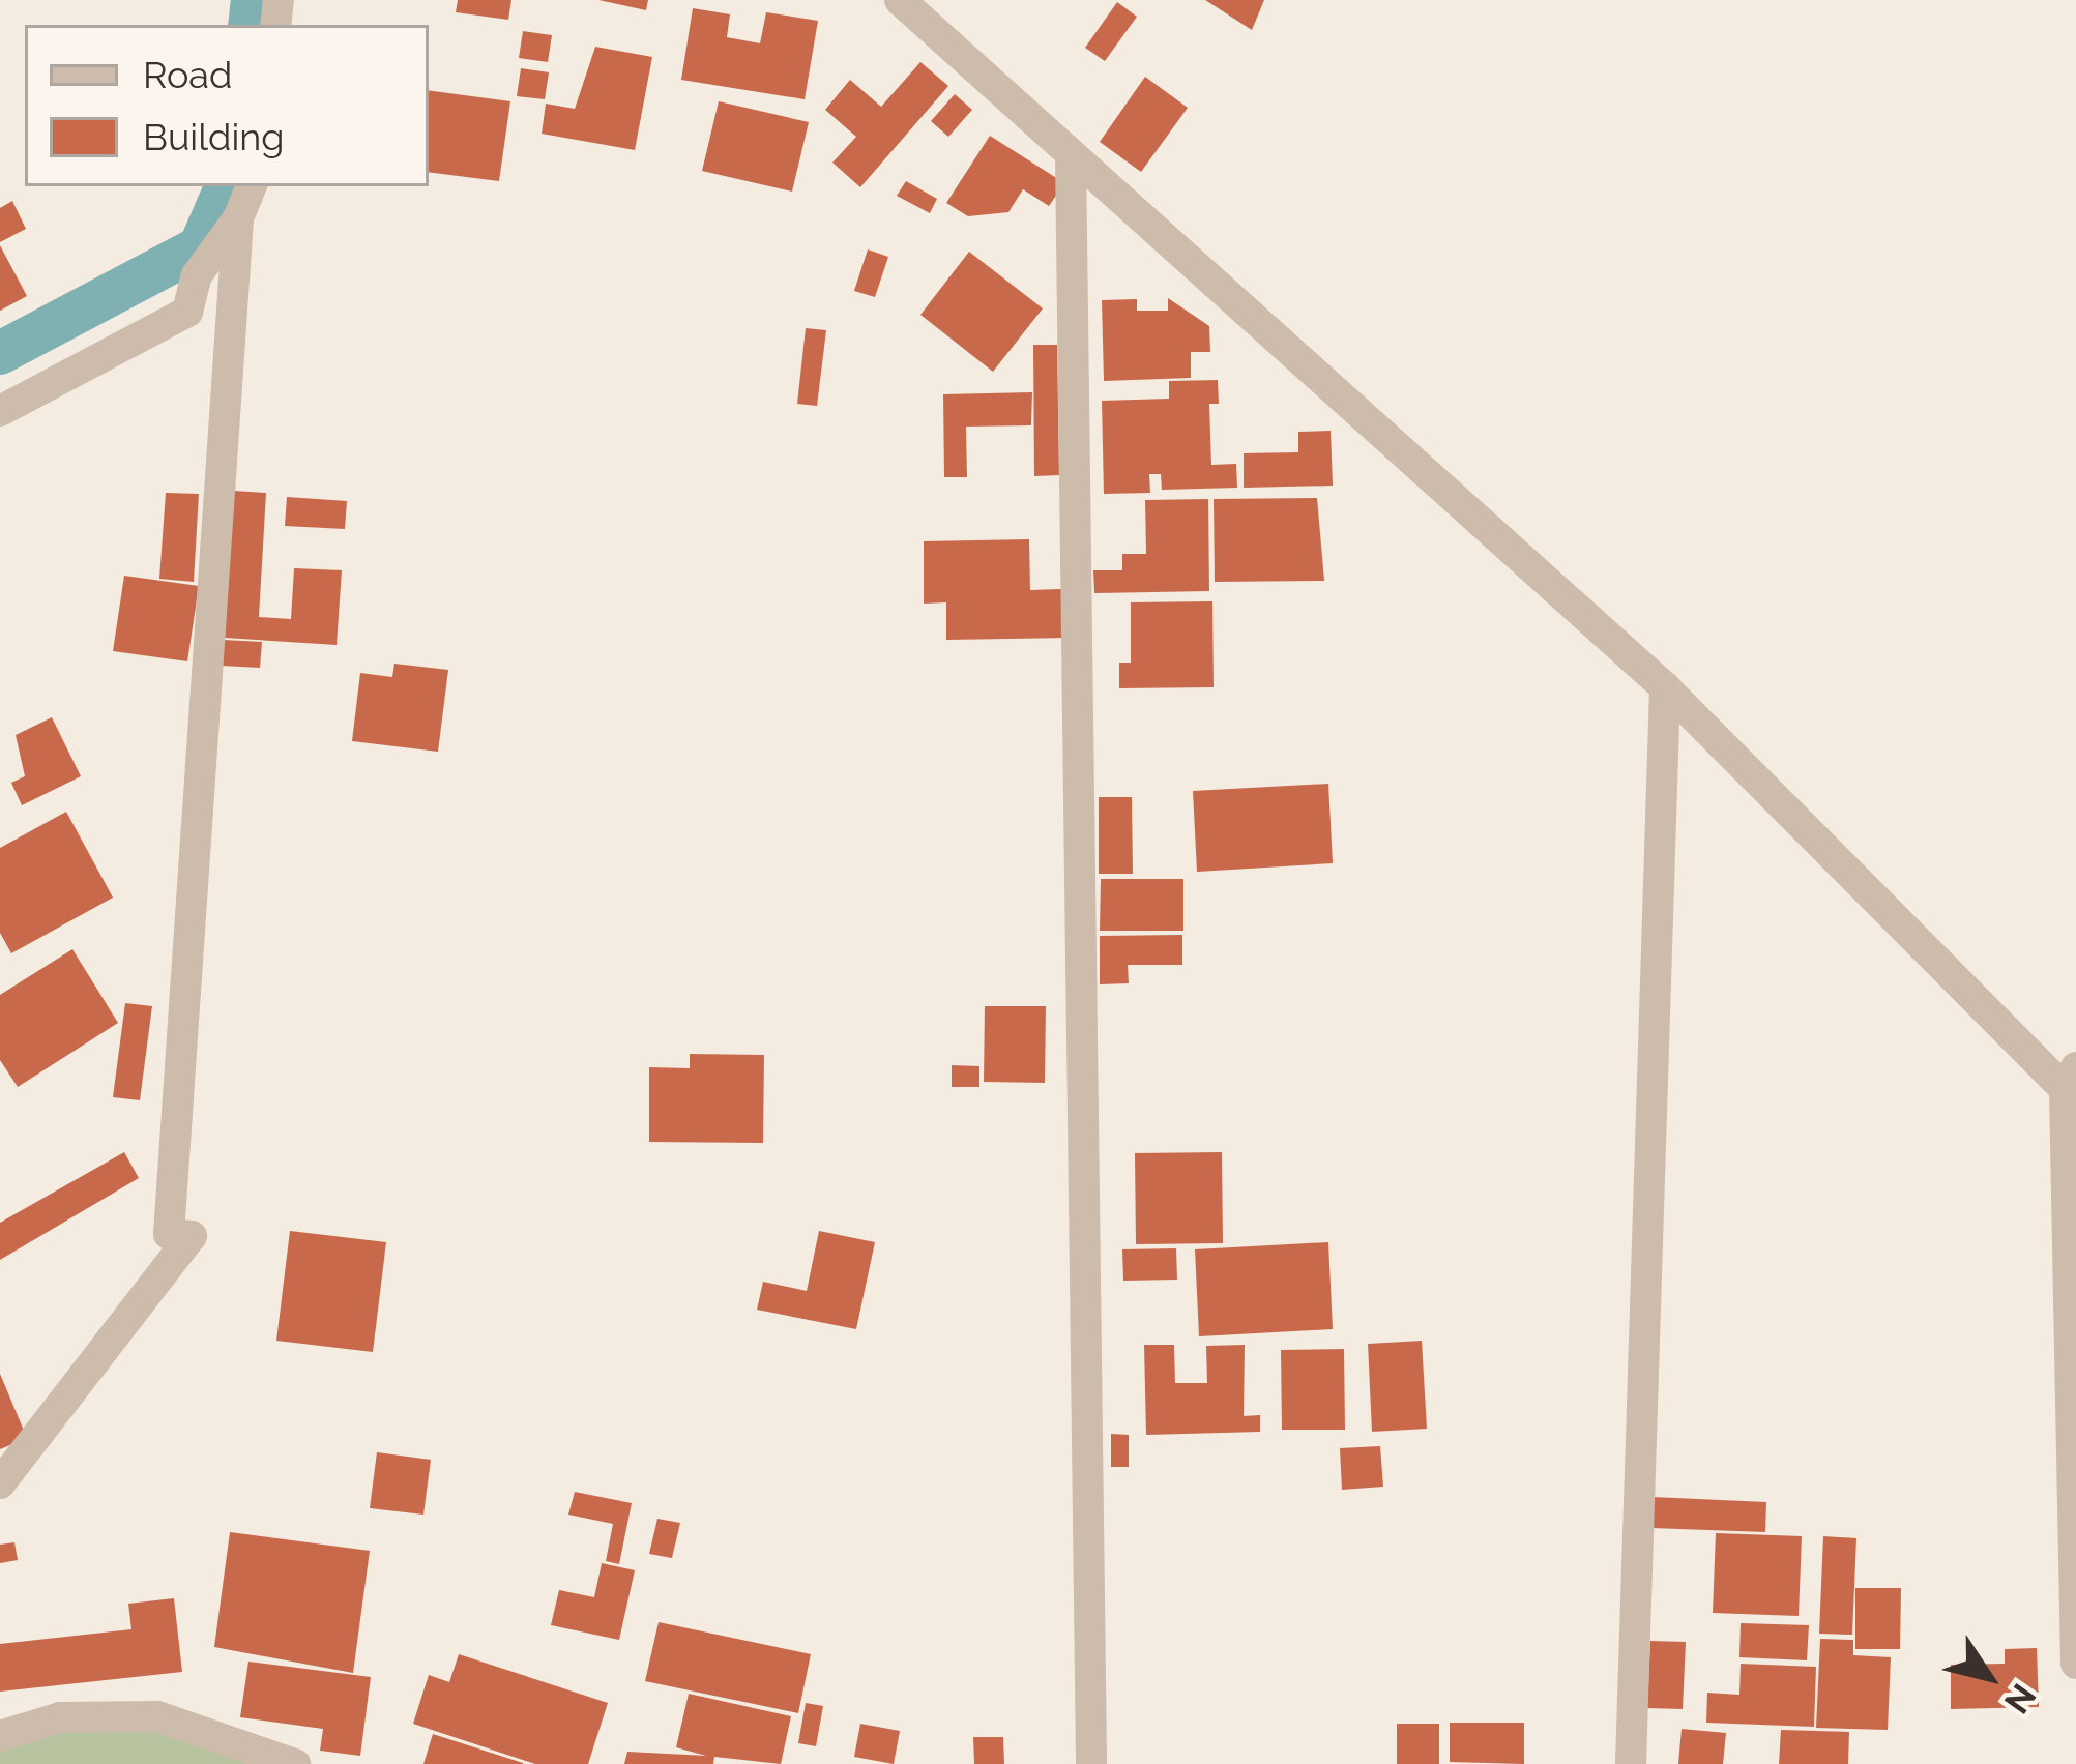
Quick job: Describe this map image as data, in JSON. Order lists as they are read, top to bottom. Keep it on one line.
{"legend":["Road","Building"],"north":"bottom right"}
